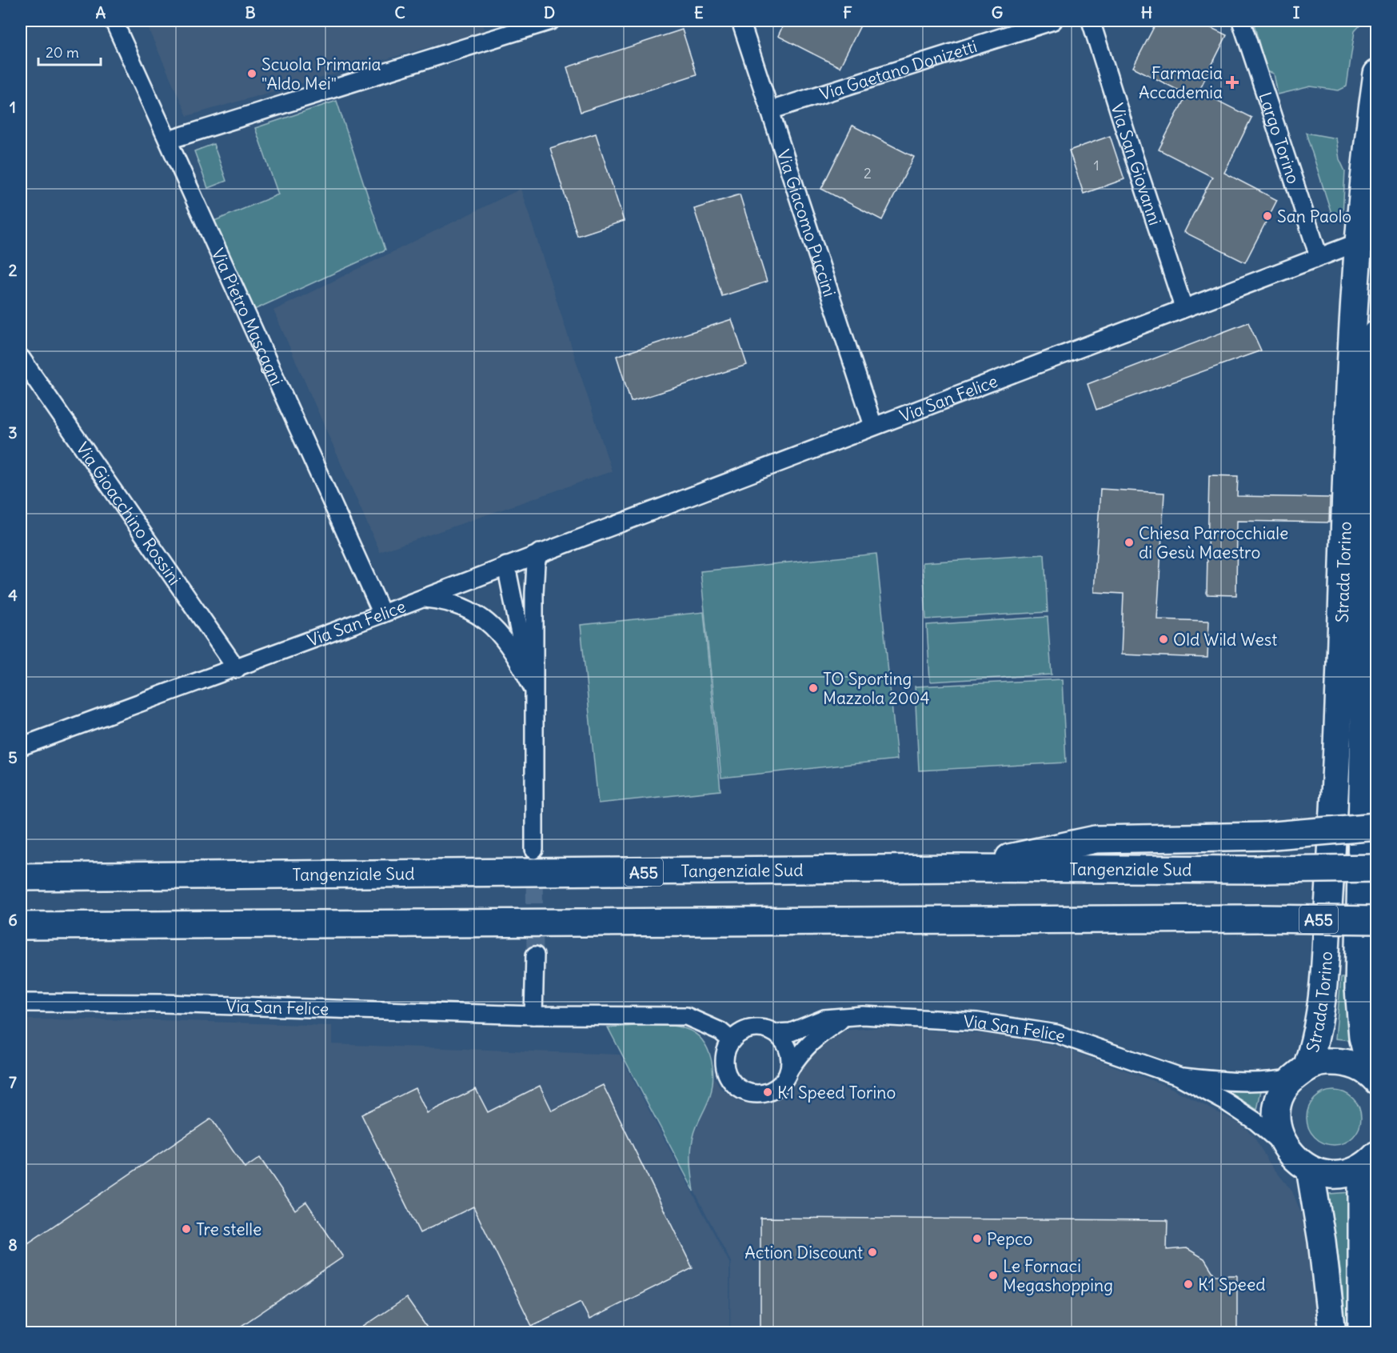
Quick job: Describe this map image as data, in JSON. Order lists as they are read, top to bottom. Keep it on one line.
{"streets":{"main road":["Strada Torino","Tangenziale Sud","A55"],"street":["Via Gaetano Donizetti","Largo Torino","Via San Giovanni","Via Giacomo Puccini","Via Pietro Mascagni","Via San Felice","Via Gioacchino Rossini"]},"crossings":[["Via Gaetano Donizetti","Via Giacomo Puccini"],["Largo Torino","Via San Felice"],["Via San Giovanni","Via San Felice"],["Via Giacomo Puccini","Via San Felice"],["Via Pietro Mascagni","Via San Felice"],["Via San Felice","Via Gioacchino Rossini"],["Via San Felice","Strada Torino"]],"places":{"other":["Scuola Primaria \"Aldo Mei\"","San Paolo","Chiesa Parrocchiale di Gesù Maestro","Old Wild West","TO Sporting Mazzola 2004","K1 Speed Torino","Tre stelle","Pepco","Action Discount","Le Fornaci Megashopping","K1 Speed"],"health":["Farmacia Accademia"]},"house_numbers":["1","2"],"scale_bar":"20 m","grid":{"columns":["A","B","C","D","E","F","G","H","I"],"rows":["1","2","3","4","5","6","7","8"]}}
